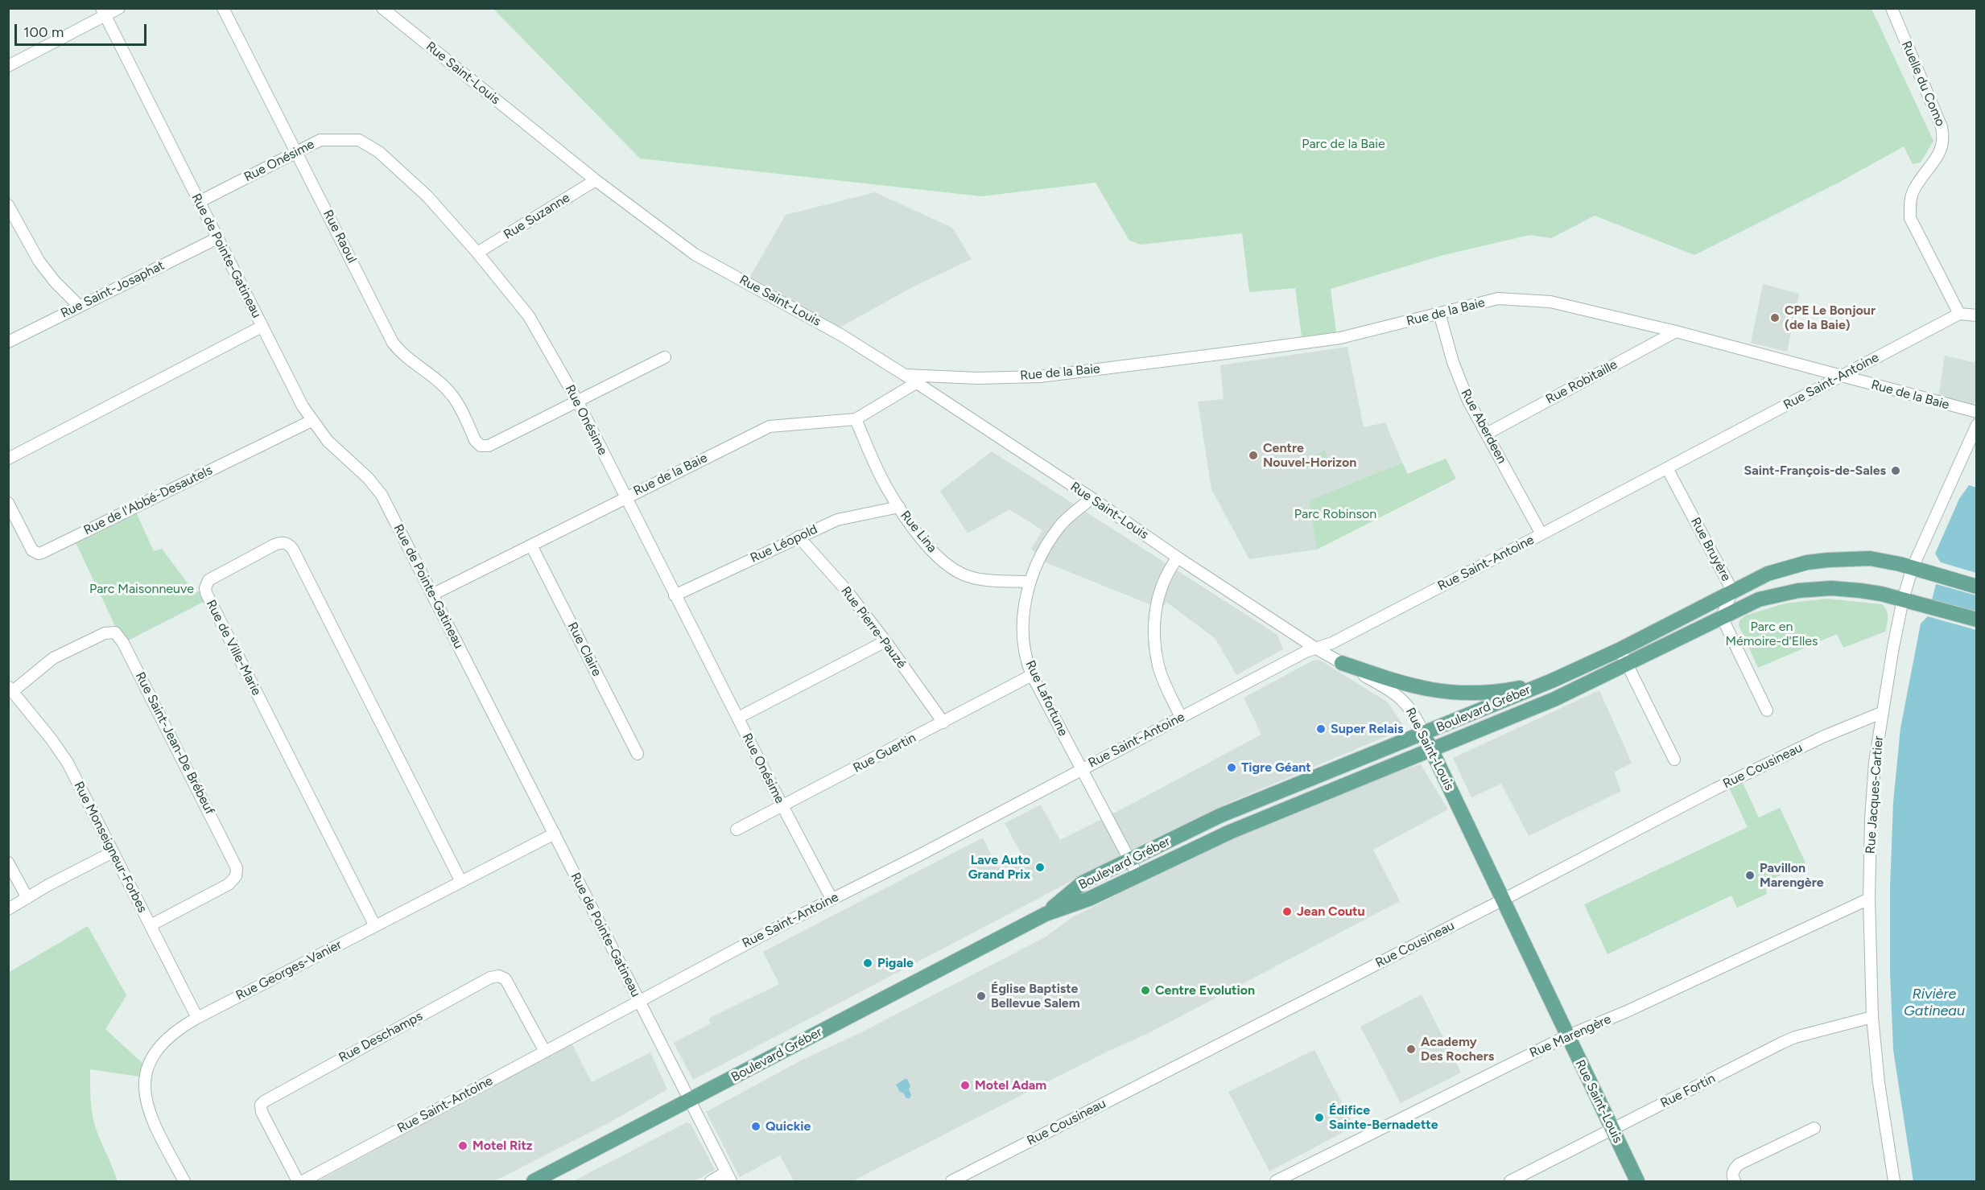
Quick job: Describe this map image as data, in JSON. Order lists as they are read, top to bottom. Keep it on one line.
{"streets":{"main road":["Rue Saint-Louis","Boulevard Gréber"],"street":["Ruelle du Como","Rue Onésime","Rue Suzanne","Rue Raoul","Rue de Pointe-Gatineau","Rue Saint-Josaphat","Rue de la Baie","Rue Saint-Antoine","Rue Robitaille","Rue Aberdeen","Rue de l'Abbé-Desautels","Rue Lina","Rue Léopold","Rue Bruyère","Rue Pierre-Pauzé","Rue de Ville-Marie","Rue Claire","Rue Lafortune","Rue Saint-Jean-De Brébeuf","Rue Guertin","Rue Cousineau","Rue Jacques-Cartier","Rue Monseigneur-Forbes","Rue Georges-Vanier","Rue Marengère","Rue Deschamps","Rue Fortin"]},"crossings":[["Rue Saint-Louis","Rue Suzanne"],["Rue Saint-Louis","Rue de la Baie"],["Rue Saint-Louis","Rue Saint-Antoine"],["Rue Saint-Louis","Rue Lafortune"],["Rue Saint-Louis","Boulevard Gréber"],["Rue Saint-Louis","Rue Cousineau"],["Rue Saint-Louis","Rue Marengère"],["Rue Saint-Louis","Rue Fortin"],["Ruelle du Como","Rue Saint-Antoine"],["Rue Onésime","Rue Suzanne"],["Rue Onésime","Rue Raoul"],["Rue Onésime","Rue de Pointe-Gatineau"],["Rue Onésime","Rue de la Baie"],["Rue Onésime","Rue Saint-Antoine"],["Rue Onésime","Rue Léopold"],["Rue Onésime","Rue Guertin"],["Rue de Pointe-Gatineau","Rue Saint-Josaphat"],["Rue de Pointe-Gatineau","Rue de la Baie"],["Rue de Pointe-Gatineau","Rue Saint-Antoine"],["Rue de Pointe-Gatineau","Rue de l'Abbé-Desautels"],["Rue de Pointe-Gatineau","Boulevard Gréber"],["Rue de Pointe-Gatineau","Rue Georges-Vanier"],["Rue de la Baie","Rue Saint-Antoine"],["Rue de la Baie","Rue Robitaille"],["Rue de la Baie","Rue Aberdeen"],["Rue de la Baie","Rue Lina"],["Rue de la Baie","Rue Claire"],["Rue Saint-Antoine","Rue Aberdeen"],["Rue Saint-Antoine","Rue Bruyère"],["Rue Saint-Antoine","Rue Lafortune"],["Rue Saint-Antoine","Rue Deschamps"],["Rue Robitaille","Rue Aberdeen"],["Rue Lina","Rue Léopold"],["Rue Lina","Rue Lafortune"],["Rue Léopold","Rue Pierre-Pauzé"],["Rue Bruyère","Boulevard Gréber"],["Rue Pierre-Pauzé","Rue Guertin"],["Rue de Ville-Marie","Rue Georges-Vanier"],["Rue Lafortune","Boulevard Gréber"],["Rue Lafortune","Rue Guertin"],["Boulevard Gréber","Rue Jacques-Cartier"],["Rue Saint-Jean-De Brébeuf","Rue Monseigneur-Forbes"],["Rue Cousineau","Rue Jacques-Cartier"],["Rue Jacques-Cartier","Rue Marengère"],["Rue Jacques-Cartier","Rue Fortin"],["Rue Monseigneur-Forbes","Rue Georges-Vanier"]],"water":["Rivière Gatineau"],"parks":["Parc de la Baie","Parc Robinson","Parc Maisonneuve","Parc en Mémoire-d'Elles"],"places":["CPE Le Bonjour (de la Baie)","Centre Nouvel-Horizon","Saint-François-de-Sales","Super Relais","Tigre Géant","Lave Auto Grand Prix","Pavillon Marengère","Jean Coutu","Pigale","Centre Evolution","Église Baptiste Bellevue Salem","Academy Des Rochers","Motel Adam","Édifice Sainte-Bernadette","Quickie","Motel Ritz"],"scale_bar":"100 m"}
